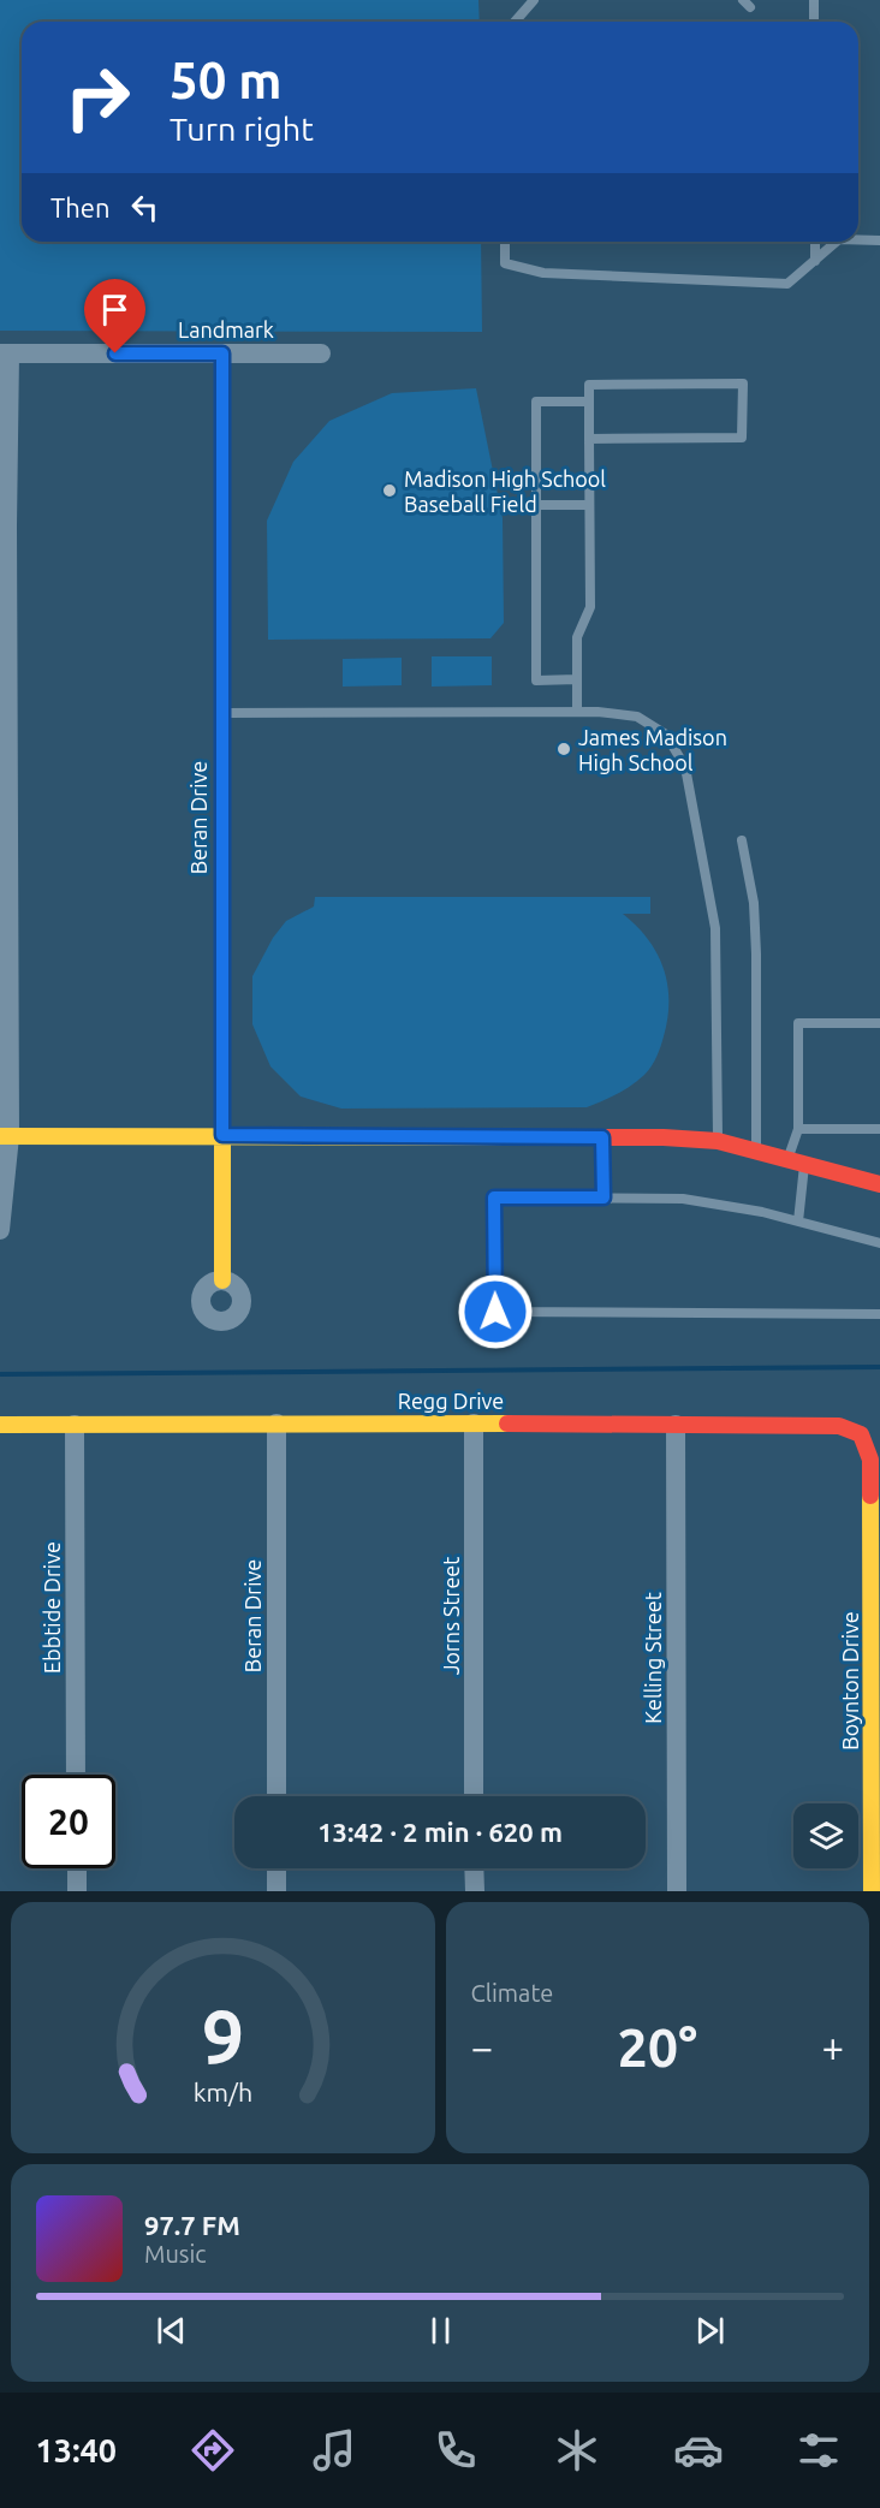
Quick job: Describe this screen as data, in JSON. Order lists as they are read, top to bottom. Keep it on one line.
{"streets":{"street":["Landmark","Beran Drive","Regg Drive","Ebbtide Drive","Jorns Street","Kelling Street","Boynton Drive"]},"crossings":[["Landmark","Beran Drive"],["Beran Drive","Regg Drive"],["Regg Drive","Ebbtide Drive"],["Regg Drive","Jorns Street"],["Regg Drive","Kelling Street"],["Regg Drive","Boynton Drive"]],"places":["Madison High School Baseball Field","James Madison High School"],"page":{"turn":["50 m","Turn right"],"then":"Then","limit":"20","trip":"13:42 · 2 min · 620 m","tile":"Climate","heat":["−","20°","+"],"song":["97.7 FM","Music"],"tabs":"13:40","gauge":["9","km/h"]}}
